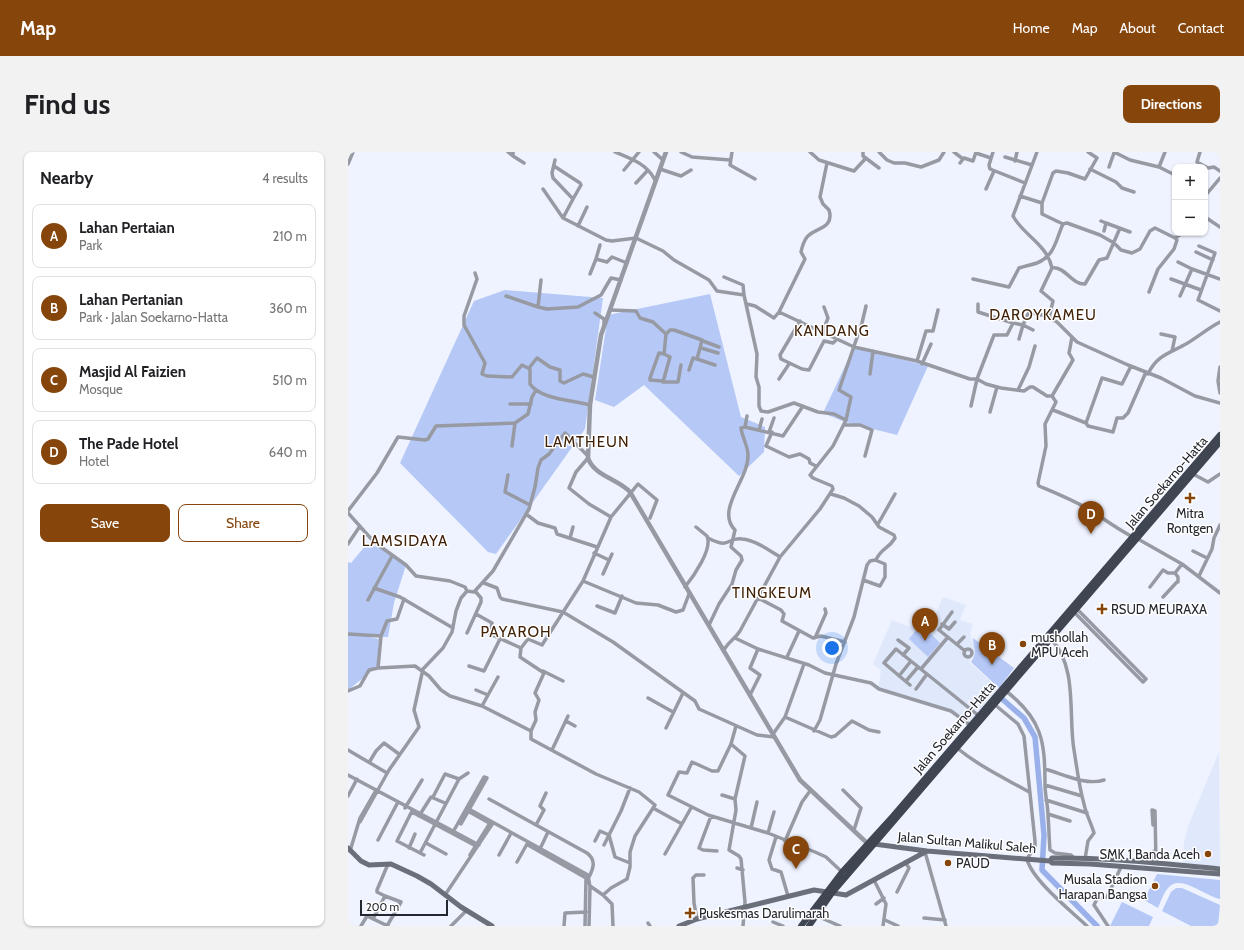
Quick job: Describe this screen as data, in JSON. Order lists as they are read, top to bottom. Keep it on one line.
{"streets":{"highway":["Jalan Soekarno-Hatta"],"main road":["Jalan Sultan Malikul Saleh"]},"crossings":[["Jalan Soekarno-Hatta","Jalan Sultan Malikul Saleh"]],"districts":["DAROYKAMEU","KANDANG","LAMTHEUN","LAMSIDAYA","TINGKEUM","PAYAROH"],"places":{"health":["Mitra Rontgen","RSUD MEURAXA","Puskesmas Darulimarah"],"other":["mushollah MPU Aceh","SMK 1 Banda Aceh","PAUD","Musala Stadion Harapan Bangsa"]},"scale_bar":"200 m","page":{"header":"Map","nav":["Home","Map","About","Contact"],"buttons":["Directions",["Save","Share"]],"title":"Find us","heading":["Nearby","4 results"],"map_buttons":["+","−"],"list":[{"mark":"A","name":"Lahan Pertaian","note":"Park","value":"210 m"},{"mark":"B","name":"Lahan Pertanian","note":"Park · Jalan Soekarno-Hatta","value":"360 m"},{"mark":"C","name":"Masjid Al Faizien","note":"Mosque","value":"510 m"},{"mark":"D","name":"The Pade Hotel","note":"Hotel","value":"640 m"}],"pins":["D","A","B","C"],"scale":"200 m"}}
